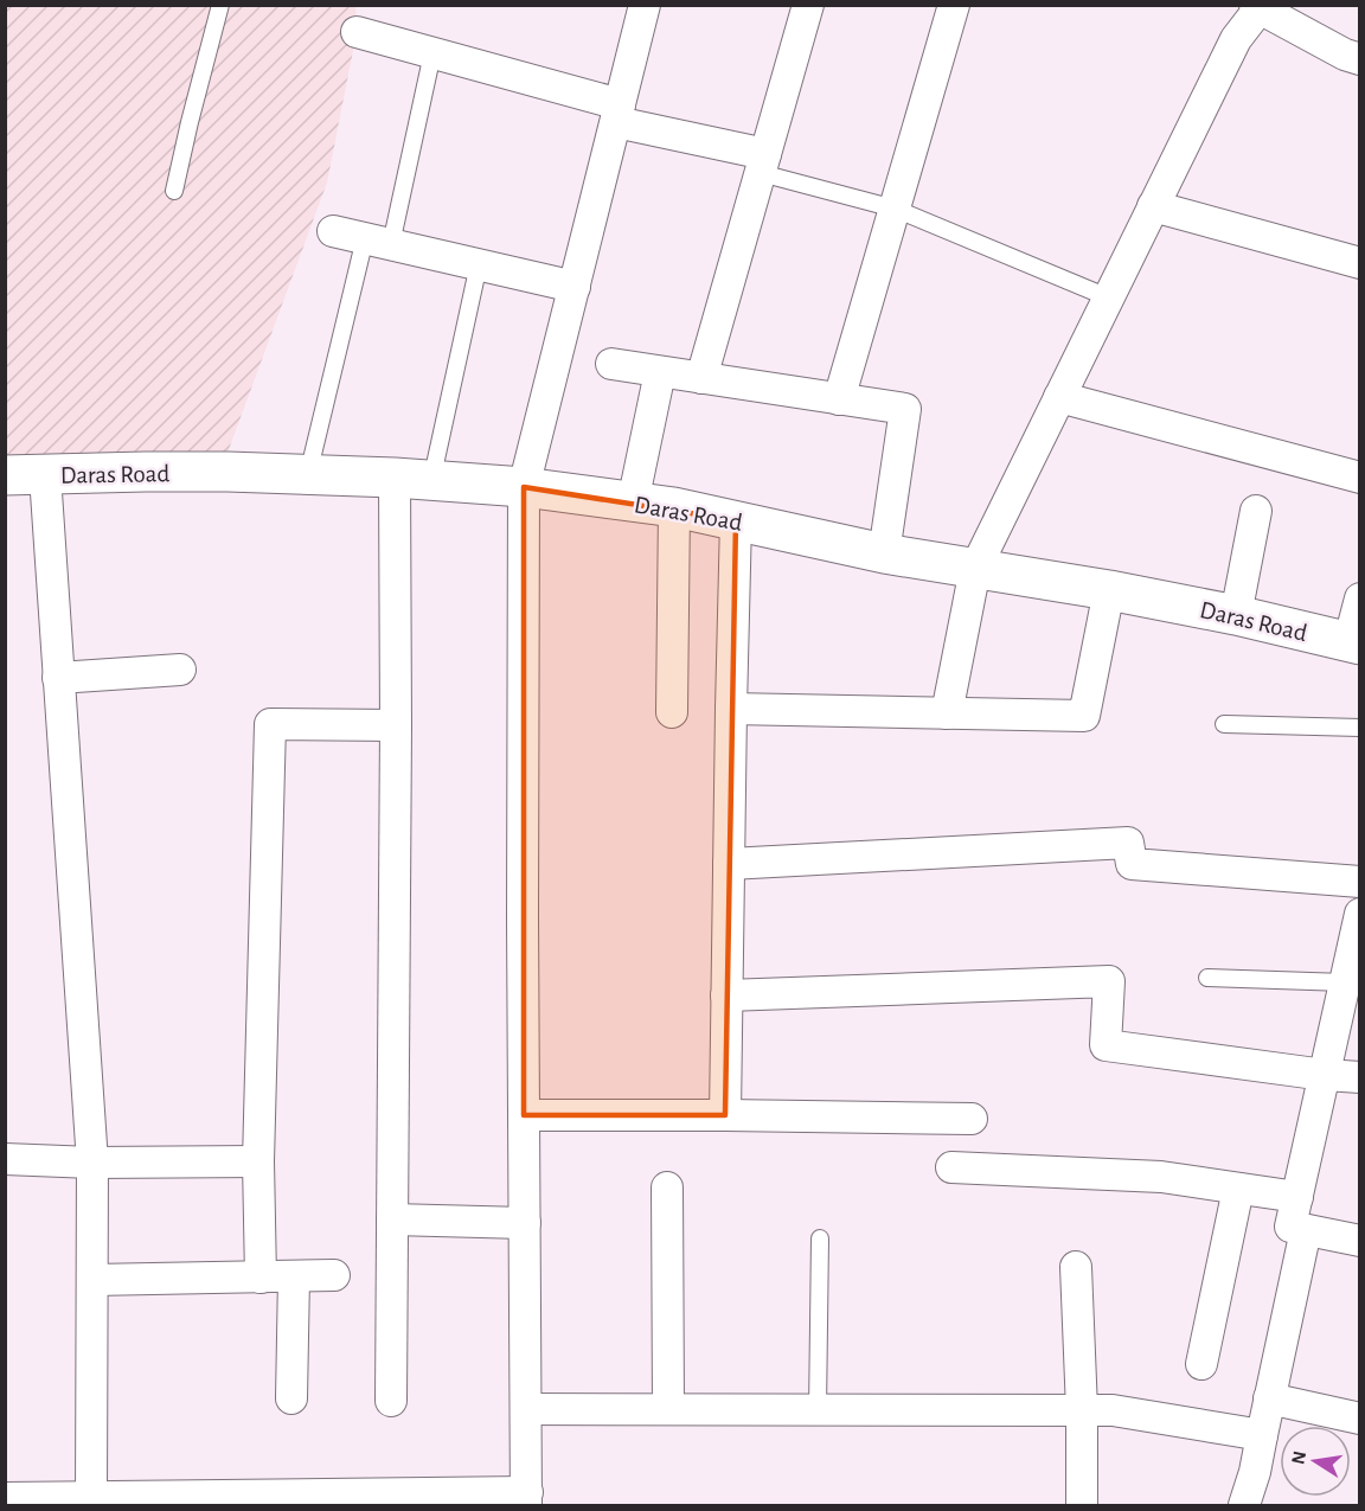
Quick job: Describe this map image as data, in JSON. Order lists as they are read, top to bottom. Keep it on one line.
{"streets":{"street":["Daras Road"]},"north":"left"}
